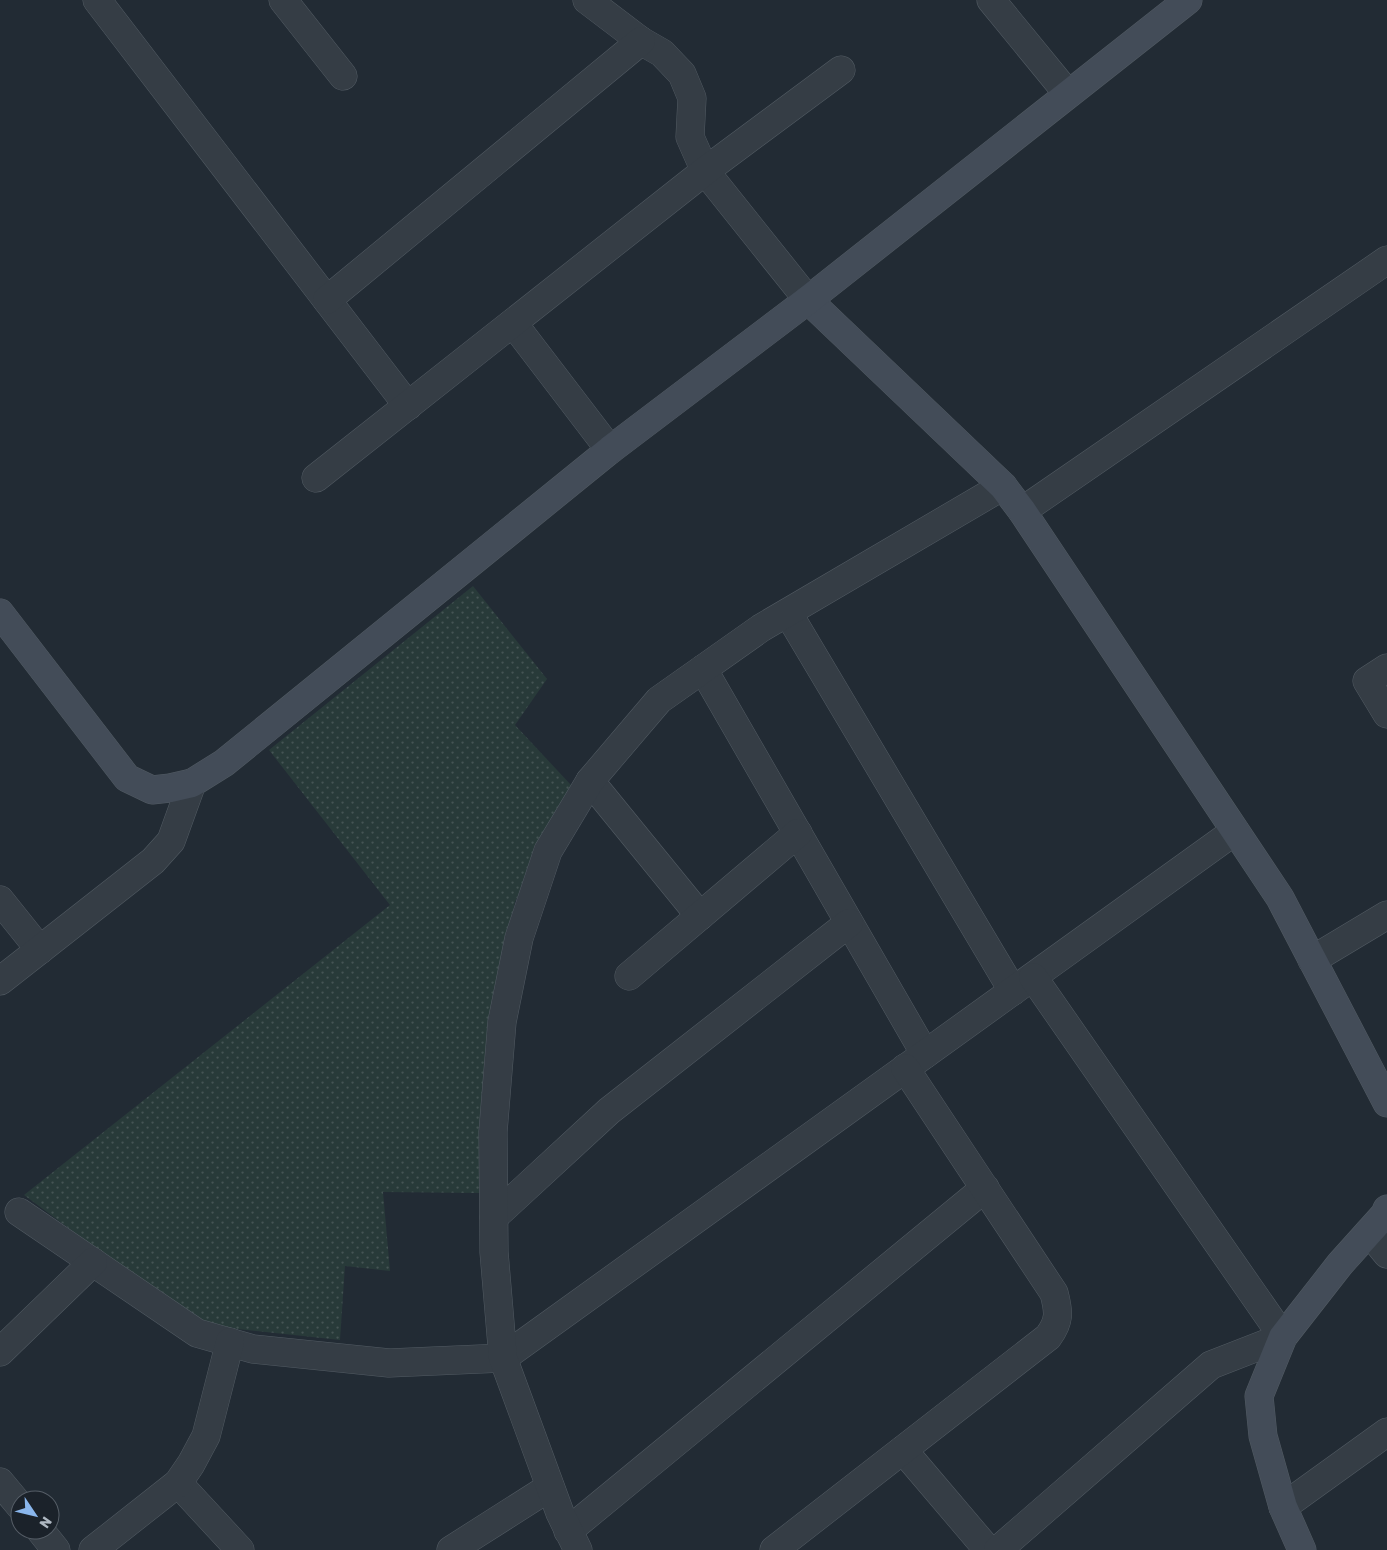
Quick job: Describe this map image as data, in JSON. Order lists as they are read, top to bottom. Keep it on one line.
{"north":"bottom right"}
